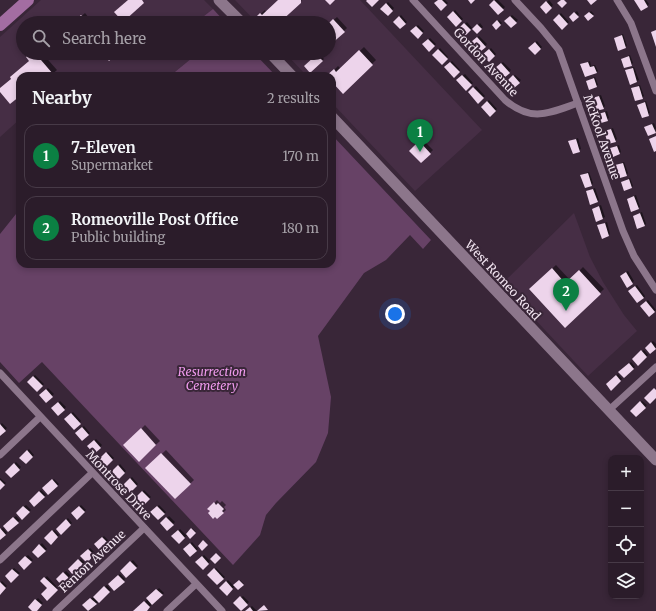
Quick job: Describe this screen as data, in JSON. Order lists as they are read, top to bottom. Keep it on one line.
{"streets":{"main road":["West Romeo Road"],"street":["Gordon Avenue","McKool Avenue","Montrose Drive","Fenton Avenue"]},"crossings":[["Gordon Avenue","McKool Avenue"],["Montrose Drive","Fenton Avenue"]],"parks":["Resurrection Cemetery"],"page":{"search":"Search here","heading":["Nearby","2 results"],"pins":["1","2"],"list":[{"mark":"1","name":"7-Eleven","note":"Supermarket","value":"170 m"},{"mark":"2","name":"Romeoville Post Office","note":"Public building","value":"180 m"}],"map_buttons":["+","−"]}}
